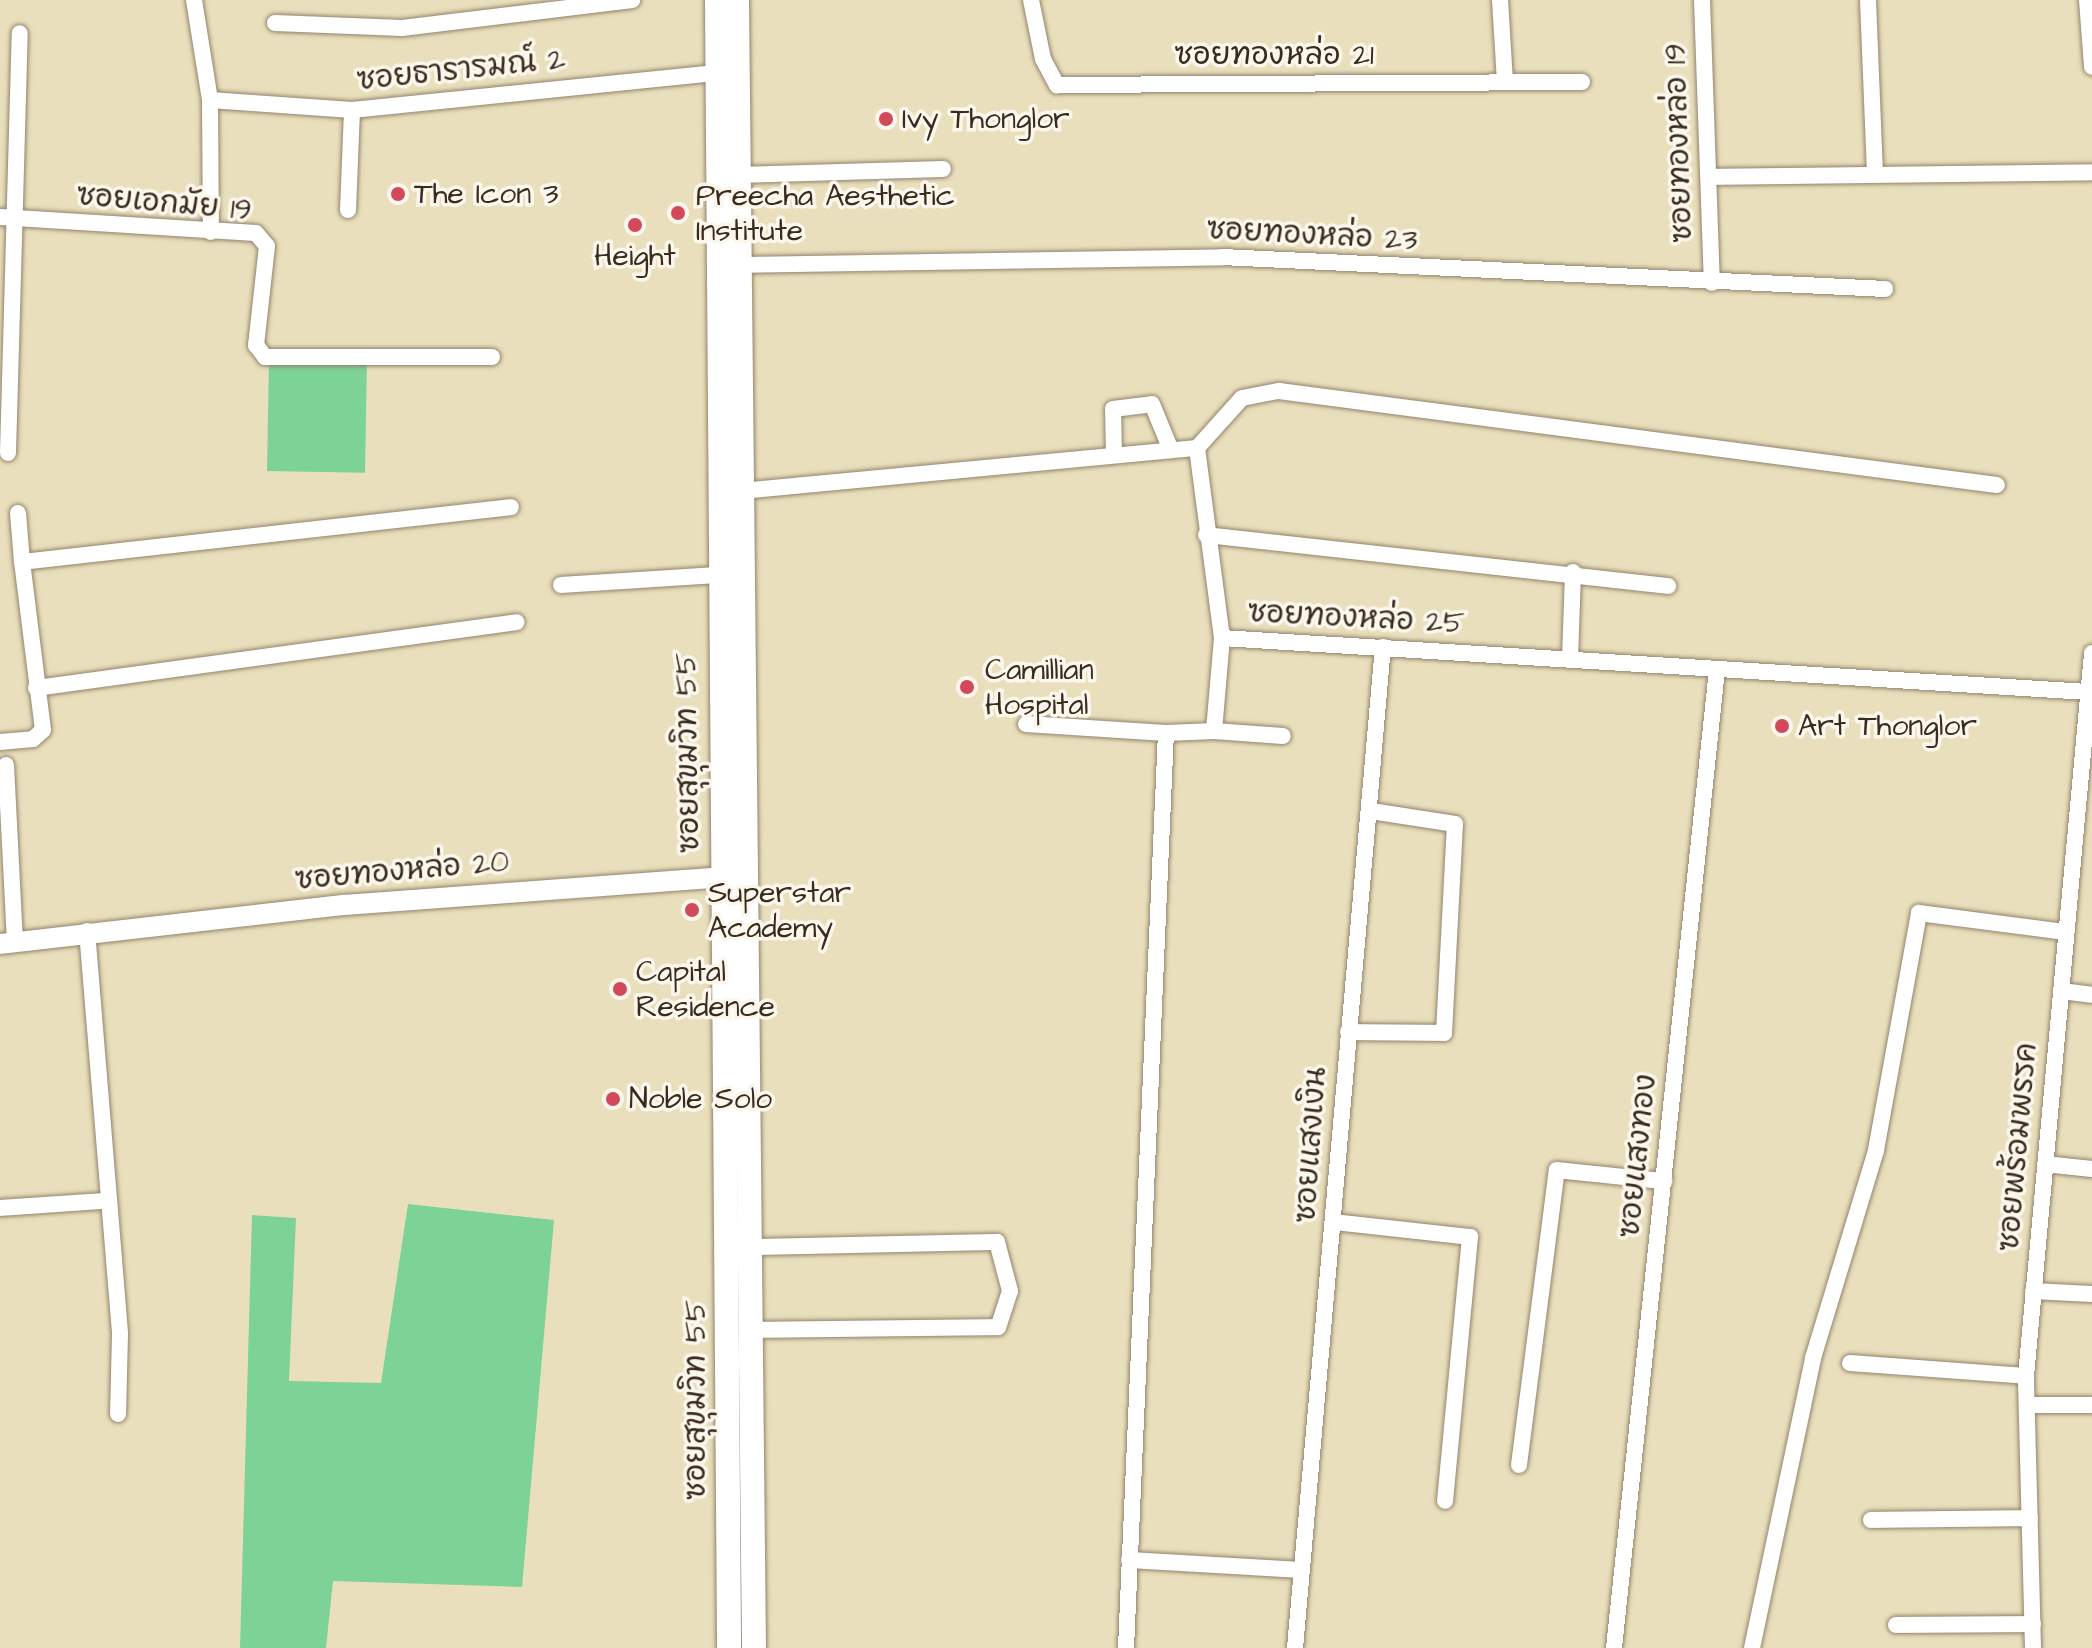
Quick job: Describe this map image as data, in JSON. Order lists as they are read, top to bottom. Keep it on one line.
{"streets":{"main road":["ซอยสุขุมวิท 55"],"street":["ซอยทองหล่อ 21","ซอยธารารมณ์ 2","ซอยทองหล่อ 19","ซอยเอกมัย 19","ซอยทองหล่อ 23","ซอยทองหล่อ 25","ซอยทองหล่อ 20","ซอยแสงเงิน","ซอยพร้อมพรรค","ซอยแสงทอง"]},"crossings":[["ซอยธารารมณ์ 2","ซอยสุขุมวิท 55"],["ซอยทองหล่อ 19","ซอยทองหล่อ 23"],["ซอยทองหล่อ 23","ซอยสุขุมวิท 55"],["ซอยทองหล่อ 25","ซอยแสงเงิน"],["ซอยทองหล่อ 25","ซอยพร้อมพรรค"],["ซอยทองหล่อ 25","ซอยแสงทอง"],["ซอยสุขุมวิท 55","ซอยทองหล่อ 20"]],"places":["Ivy Thonglor","The Icon 3","Preecha Aesthetic Institute","Height","Camillian Hospital","Art Thonglor","Superstar Academy","Capital Residence","Noble Solo"]}
